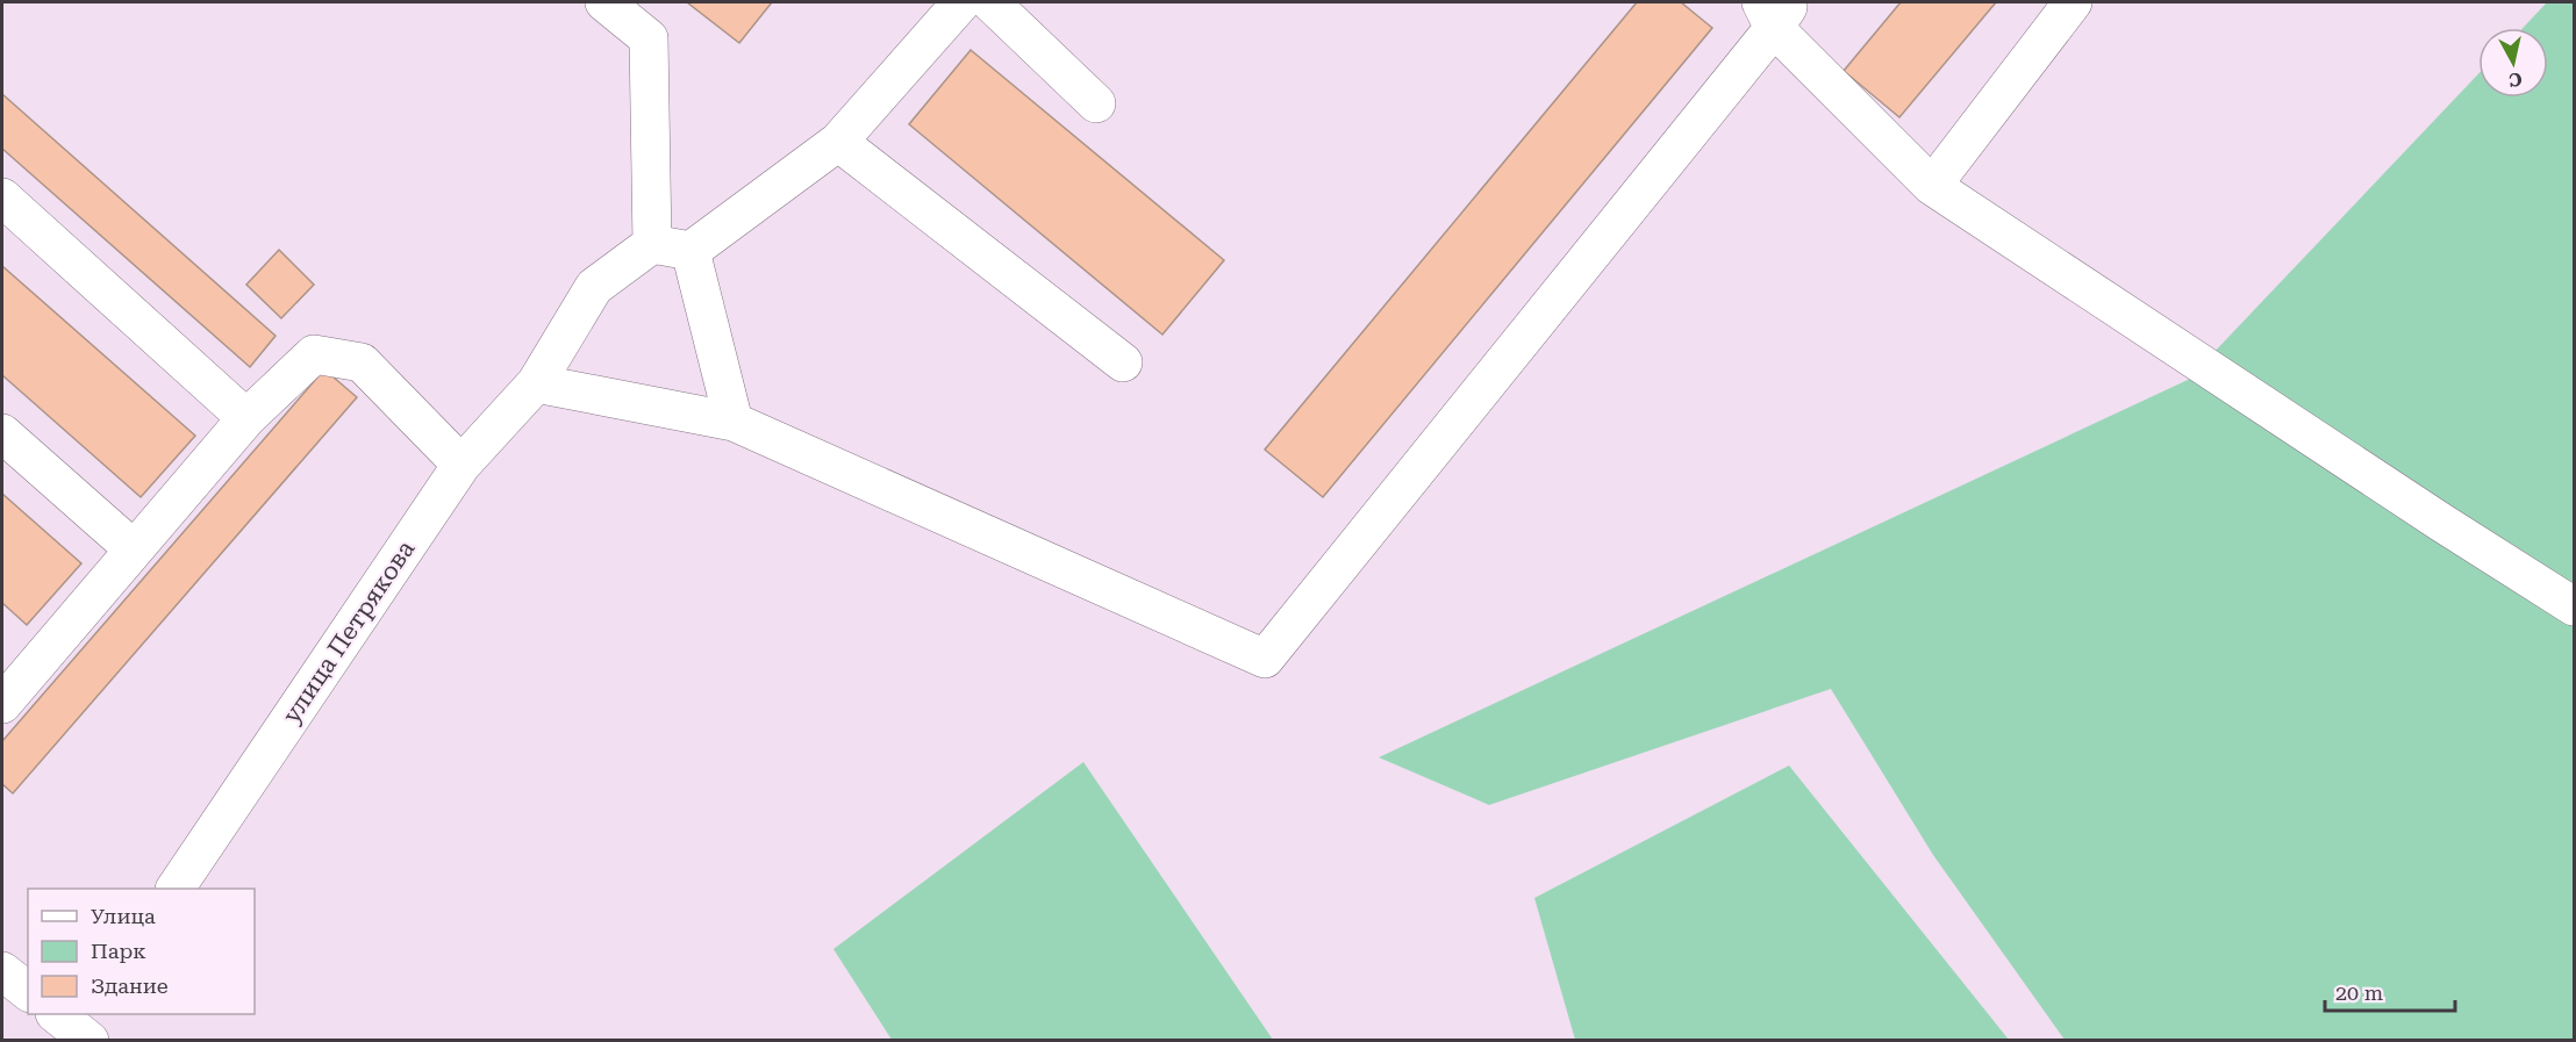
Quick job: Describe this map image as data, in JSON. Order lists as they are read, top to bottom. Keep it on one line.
{"streets":{"street":["улица Петрякова"]},"legend":["Улица","Парк","Здание"],"scale_bar":"20 m","north":"bottom"}
